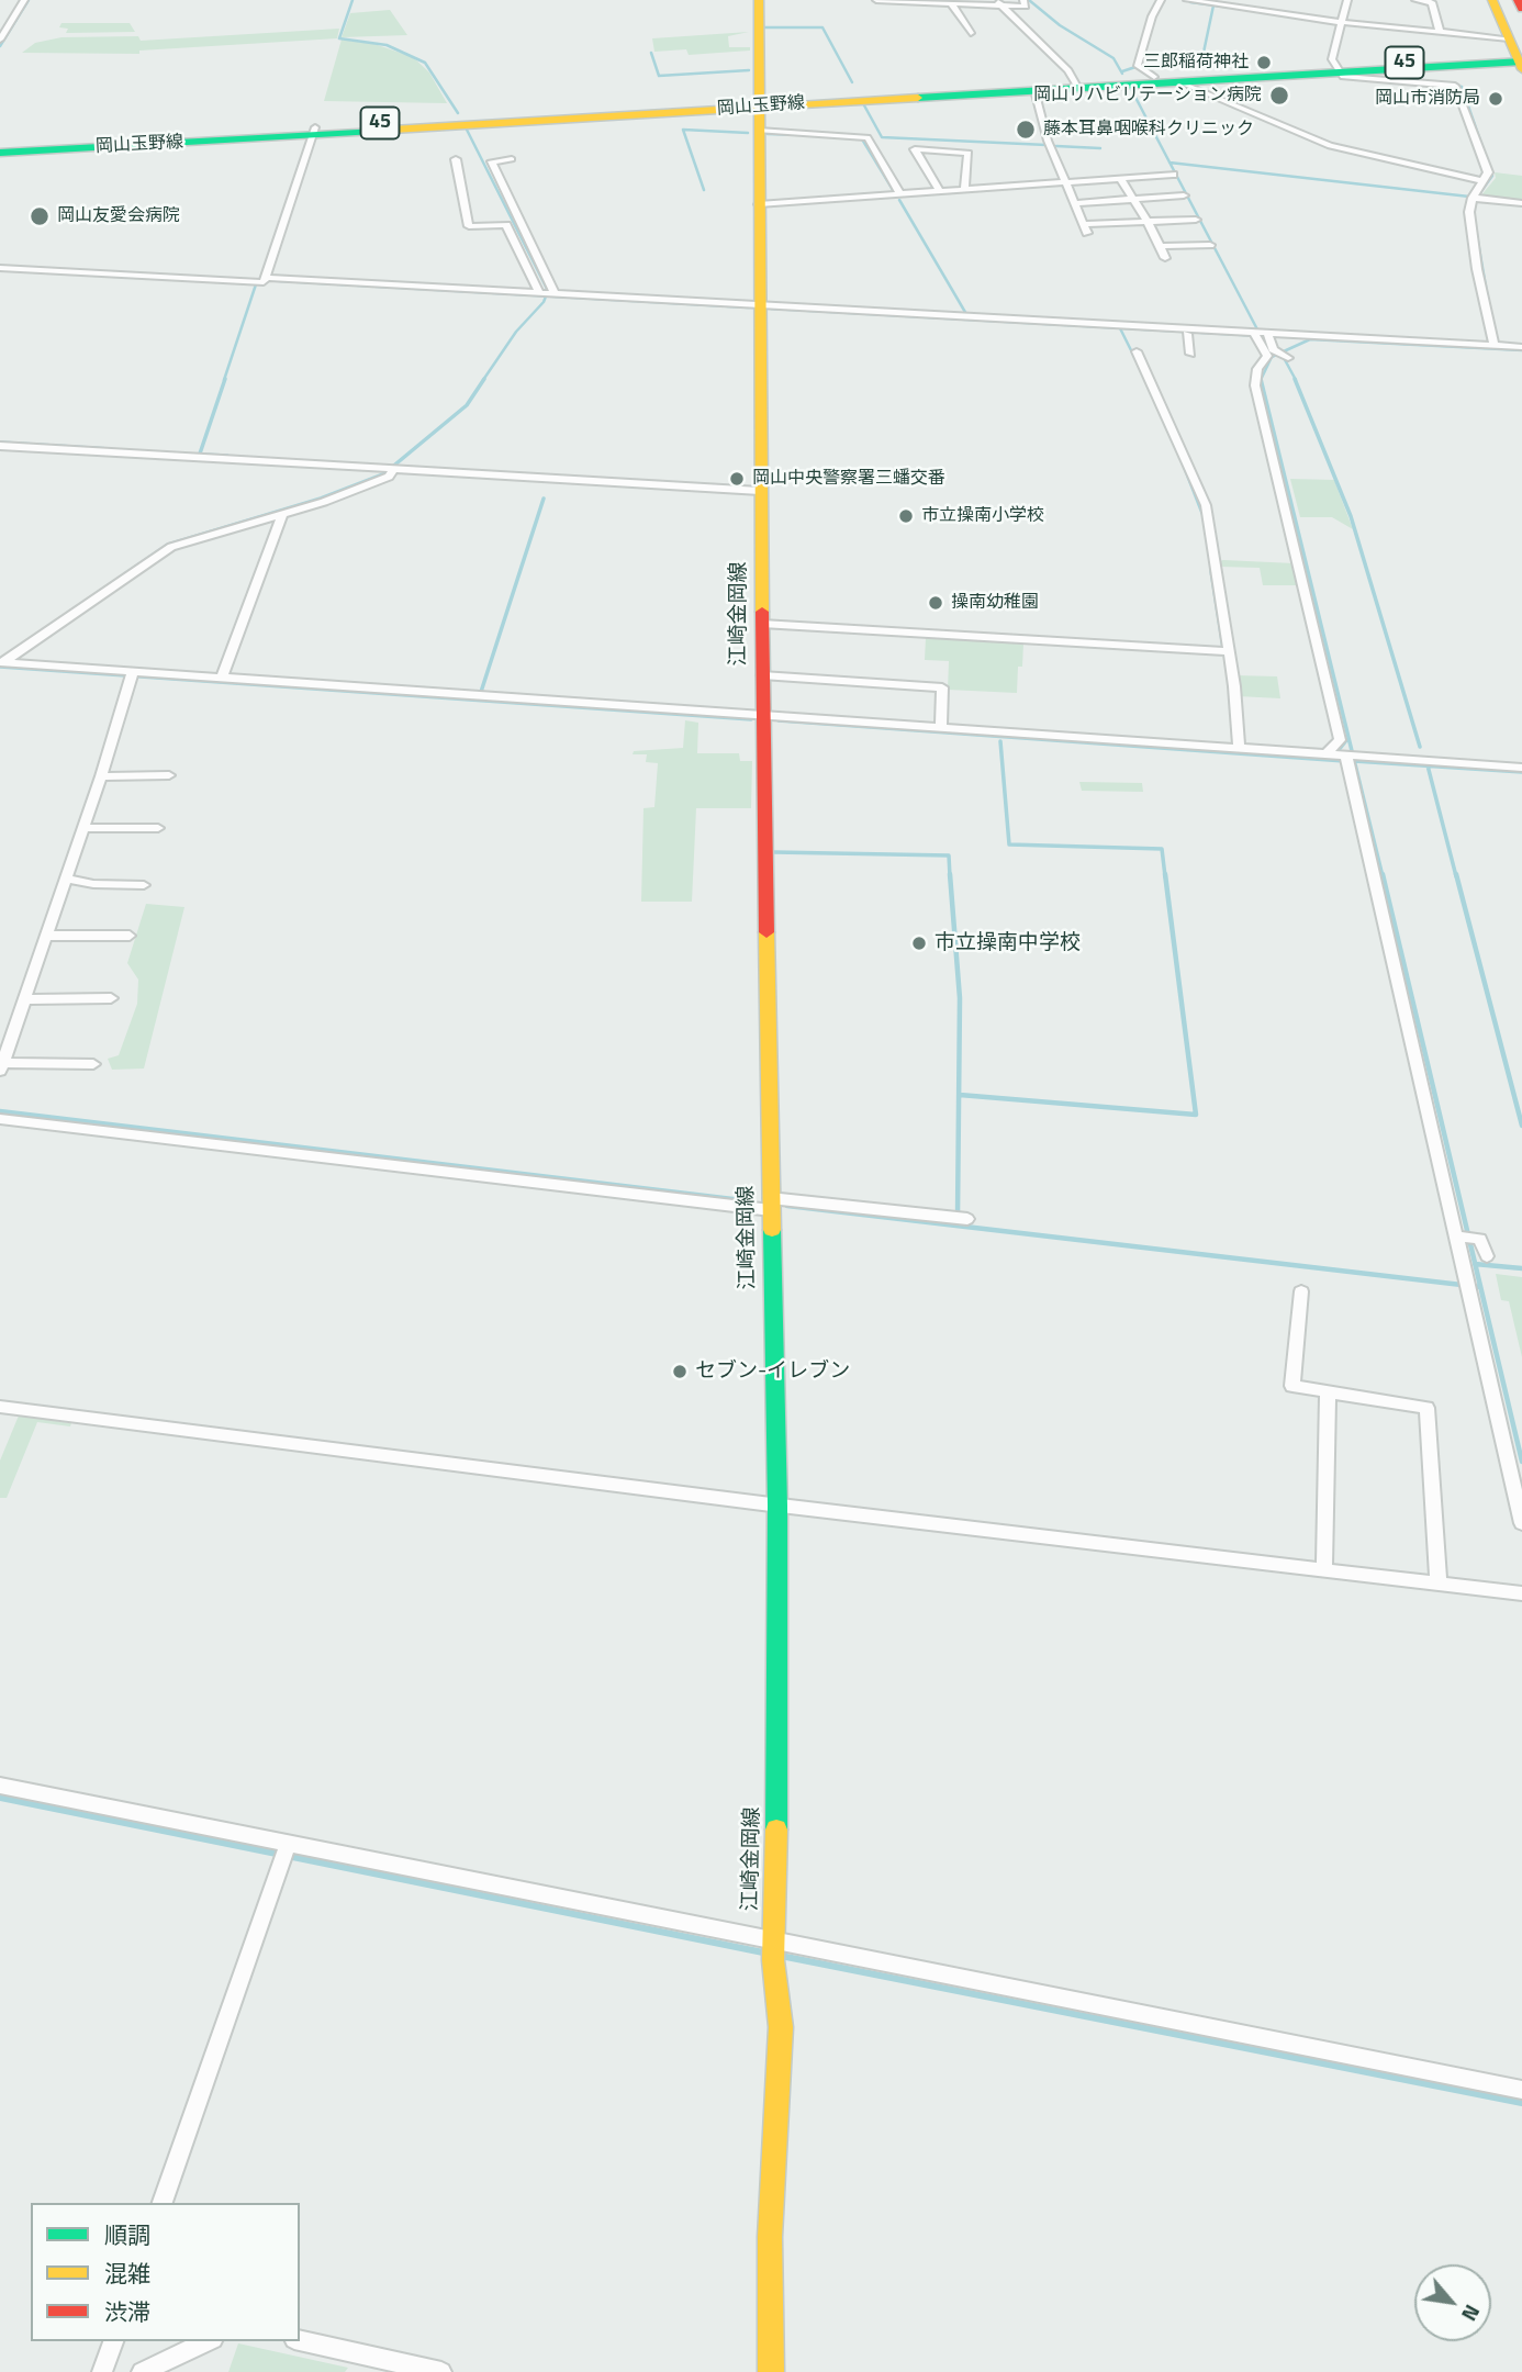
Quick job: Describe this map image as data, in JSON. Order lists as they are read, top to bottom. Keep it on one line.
{"streets":{"main road":["45","岡山玉野線","江崎金岡線"]},"crossings":[["岡山玉野線","江崎金岡線"]],"places":["三郎稲荷神社","岡山リハビリテーション病院","岡山市消防局","藤本耳鼻咽喉科クリニック","岡山友愛会病院","岡山中央警察署三蟠交番","市立操南小学校","操南幼稚園","市立操南中学校","セブン-イレブン"],"legend":["順調","混雑","渋滞"],"north":"bottom right"}
